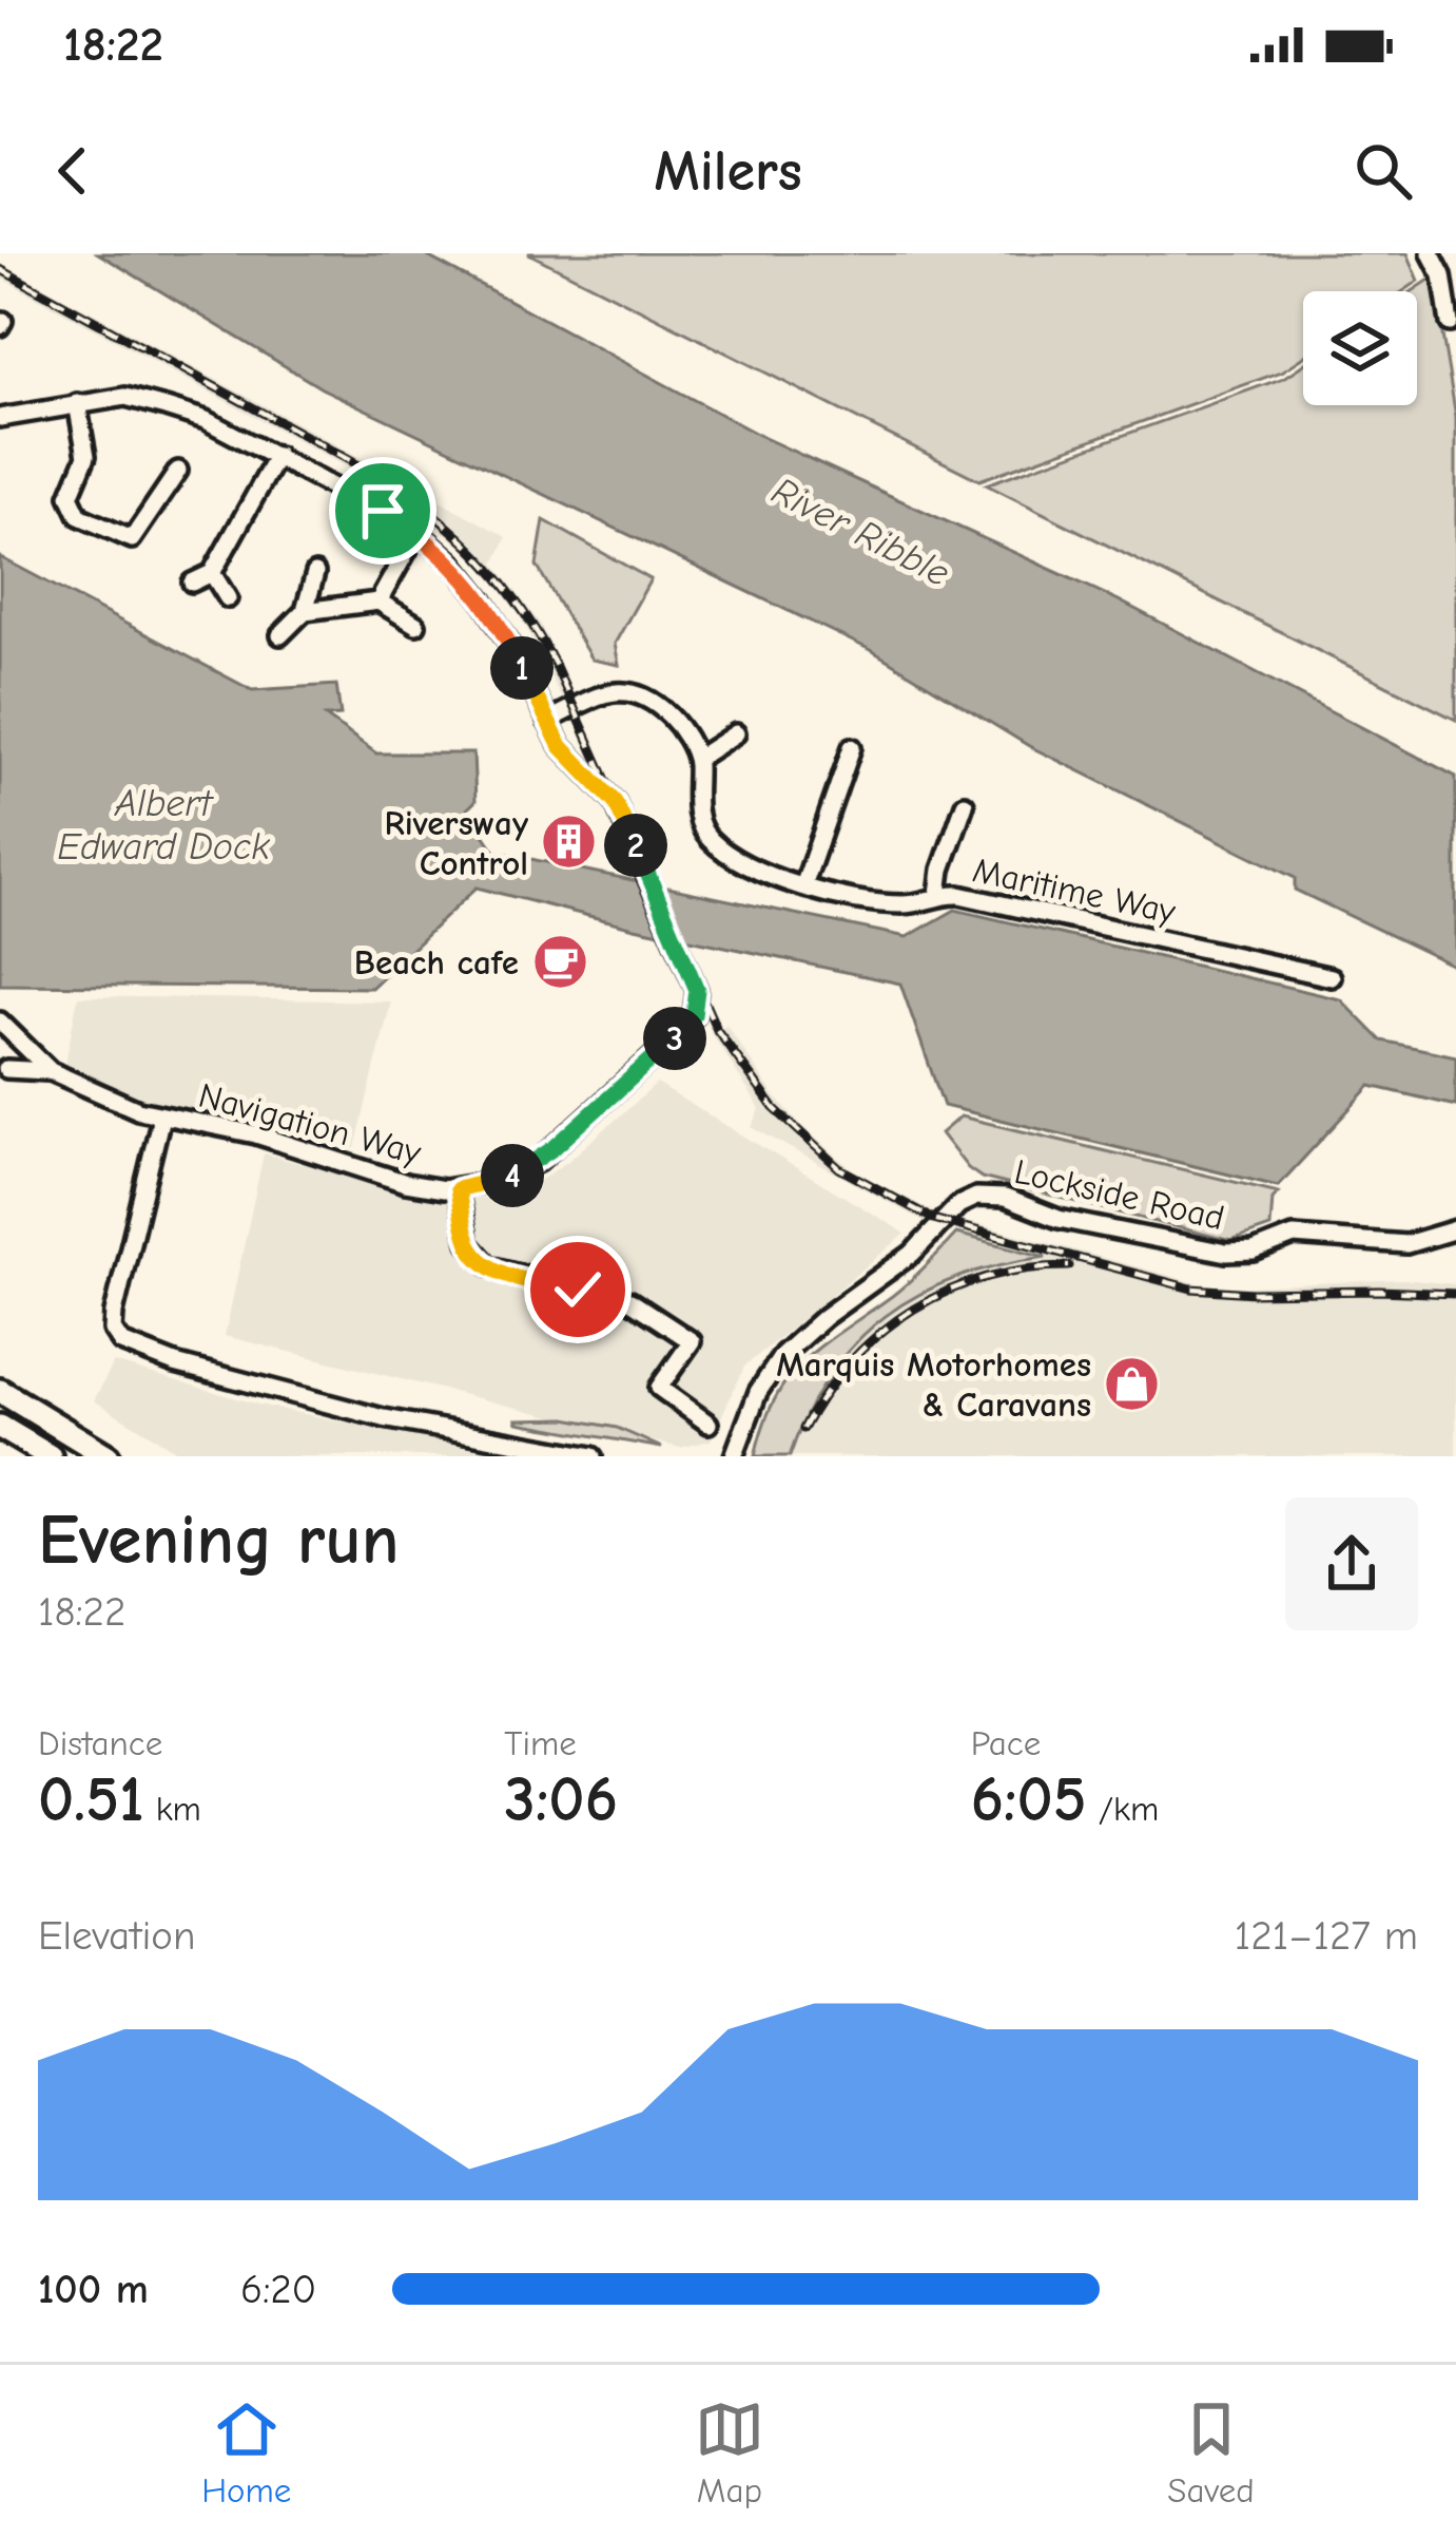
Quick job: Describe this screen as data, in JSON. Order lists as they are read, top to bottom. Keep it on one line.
{"streets":{"street":["Maritime Way","Navigation Way","Lockside Road"]},"water":["River Ribble","Albert Edward Dock"],"places":{"building":["Riversway Control"],"cafe":["Beach cafe"],"shop":["Marquis Motorhomes & Caravans"]},"page":{"status":"18:22","header":"Milers","pins":["1","2","3","4"],"heading":["Evening run","18:22"],"stats":[["Distance","0.51 km"],["Time","3:06"],["Pace","6:05 /km"]],"chart":["Elevation","121–127 m"],"list":[{"name":"100 m","note":"6:20"}],"tabs":["Home","Map","Saved"]}}
